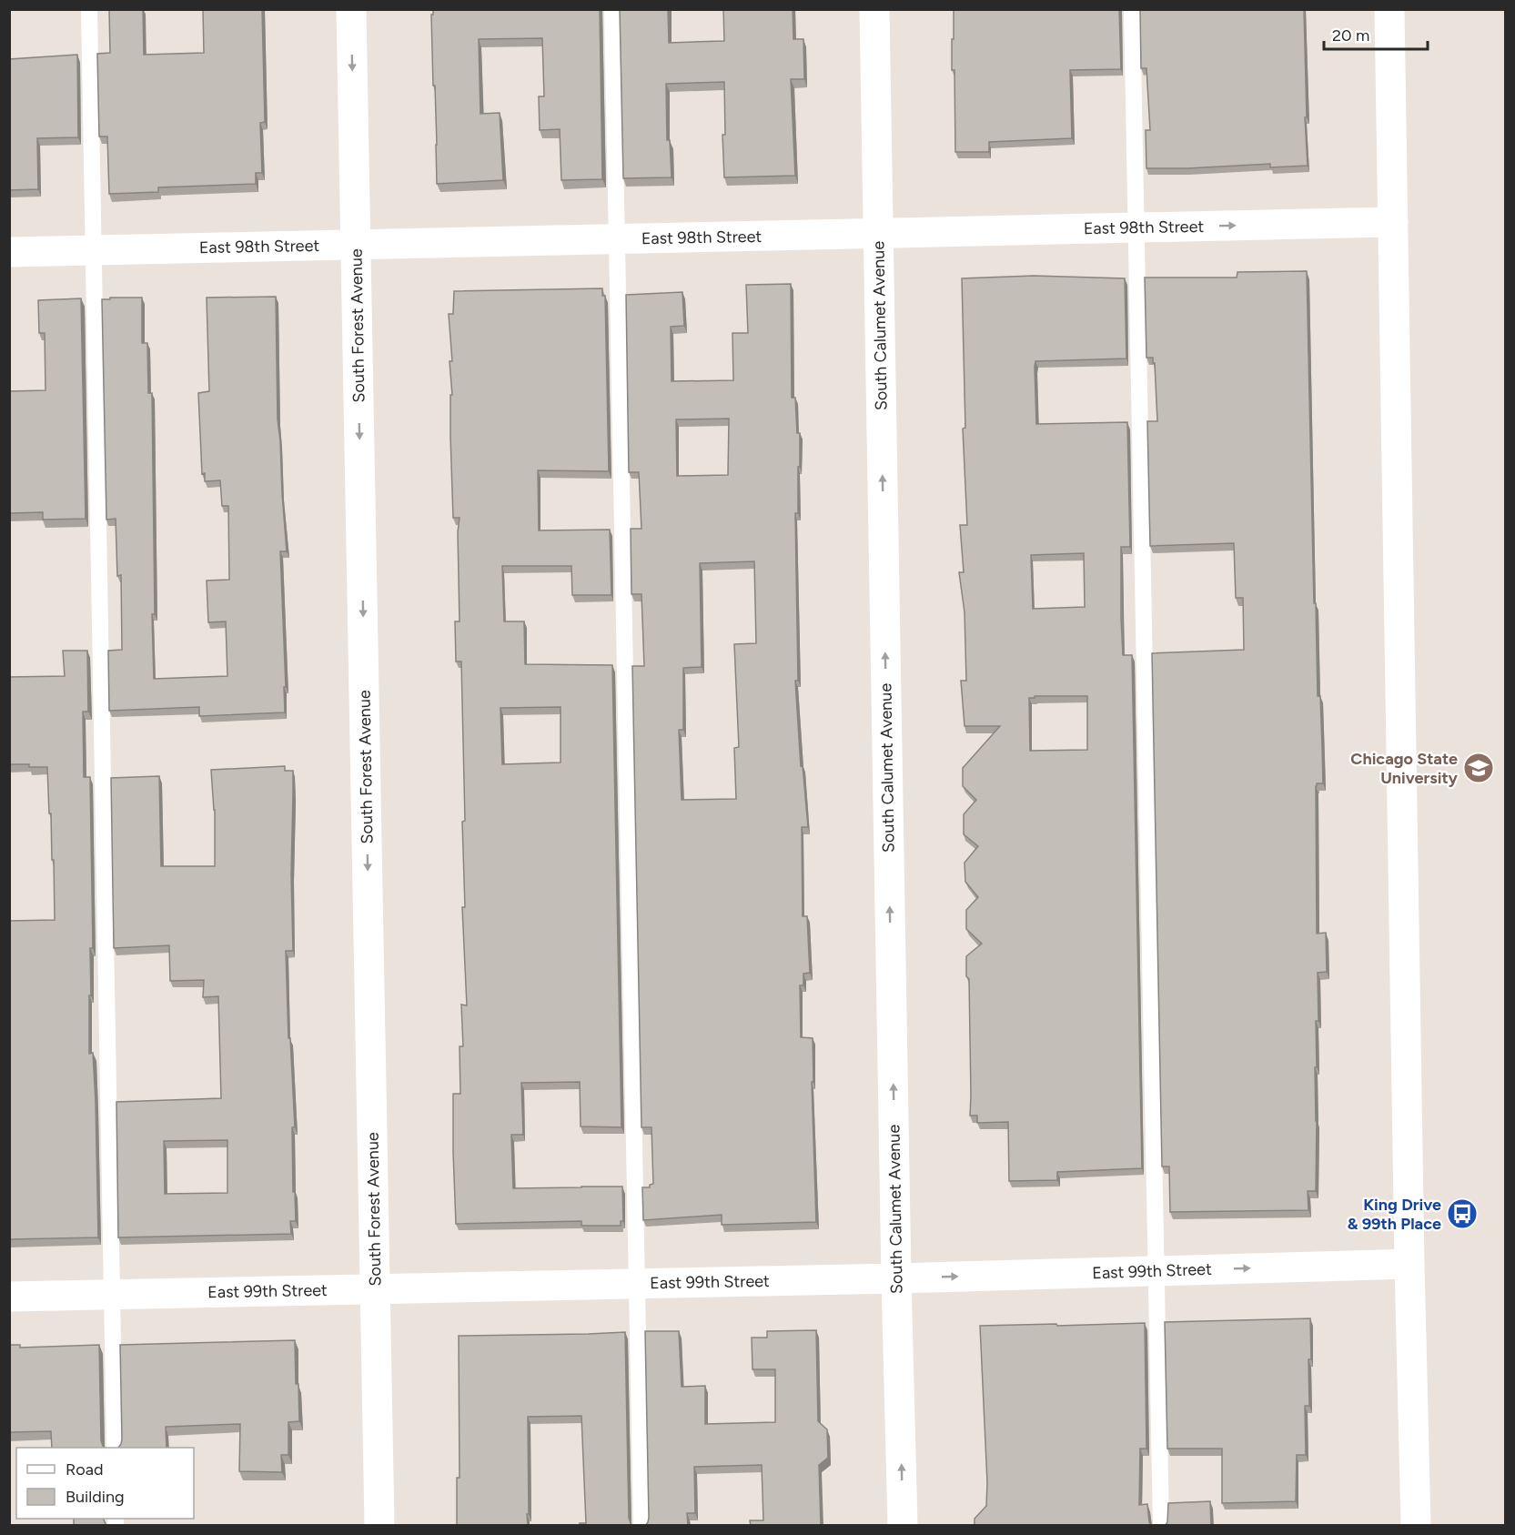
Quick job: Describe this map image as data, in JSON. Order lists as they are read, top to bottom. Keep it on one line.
{"streets":{"street":["East 98th Street","South Forest Avenue","South Calumet Avenue","East 99th Street"]},"crossings":[["East 98th Street","South Forest Avenue"],["East 98th Street","South Calumet Avenue"],["South Forest Avenue","East 99th Street"],["South Calumet Avenue","East 99th Street"]],"one_way":["South Forest Avenue","South Calumet Avenue","East 99th Street"],"places":{"school or university":["Chicago State University"],"bus stop":["King Drive & 99th Place"]},"legend":["Road","Building"],"scale_bar":"20 m"}
